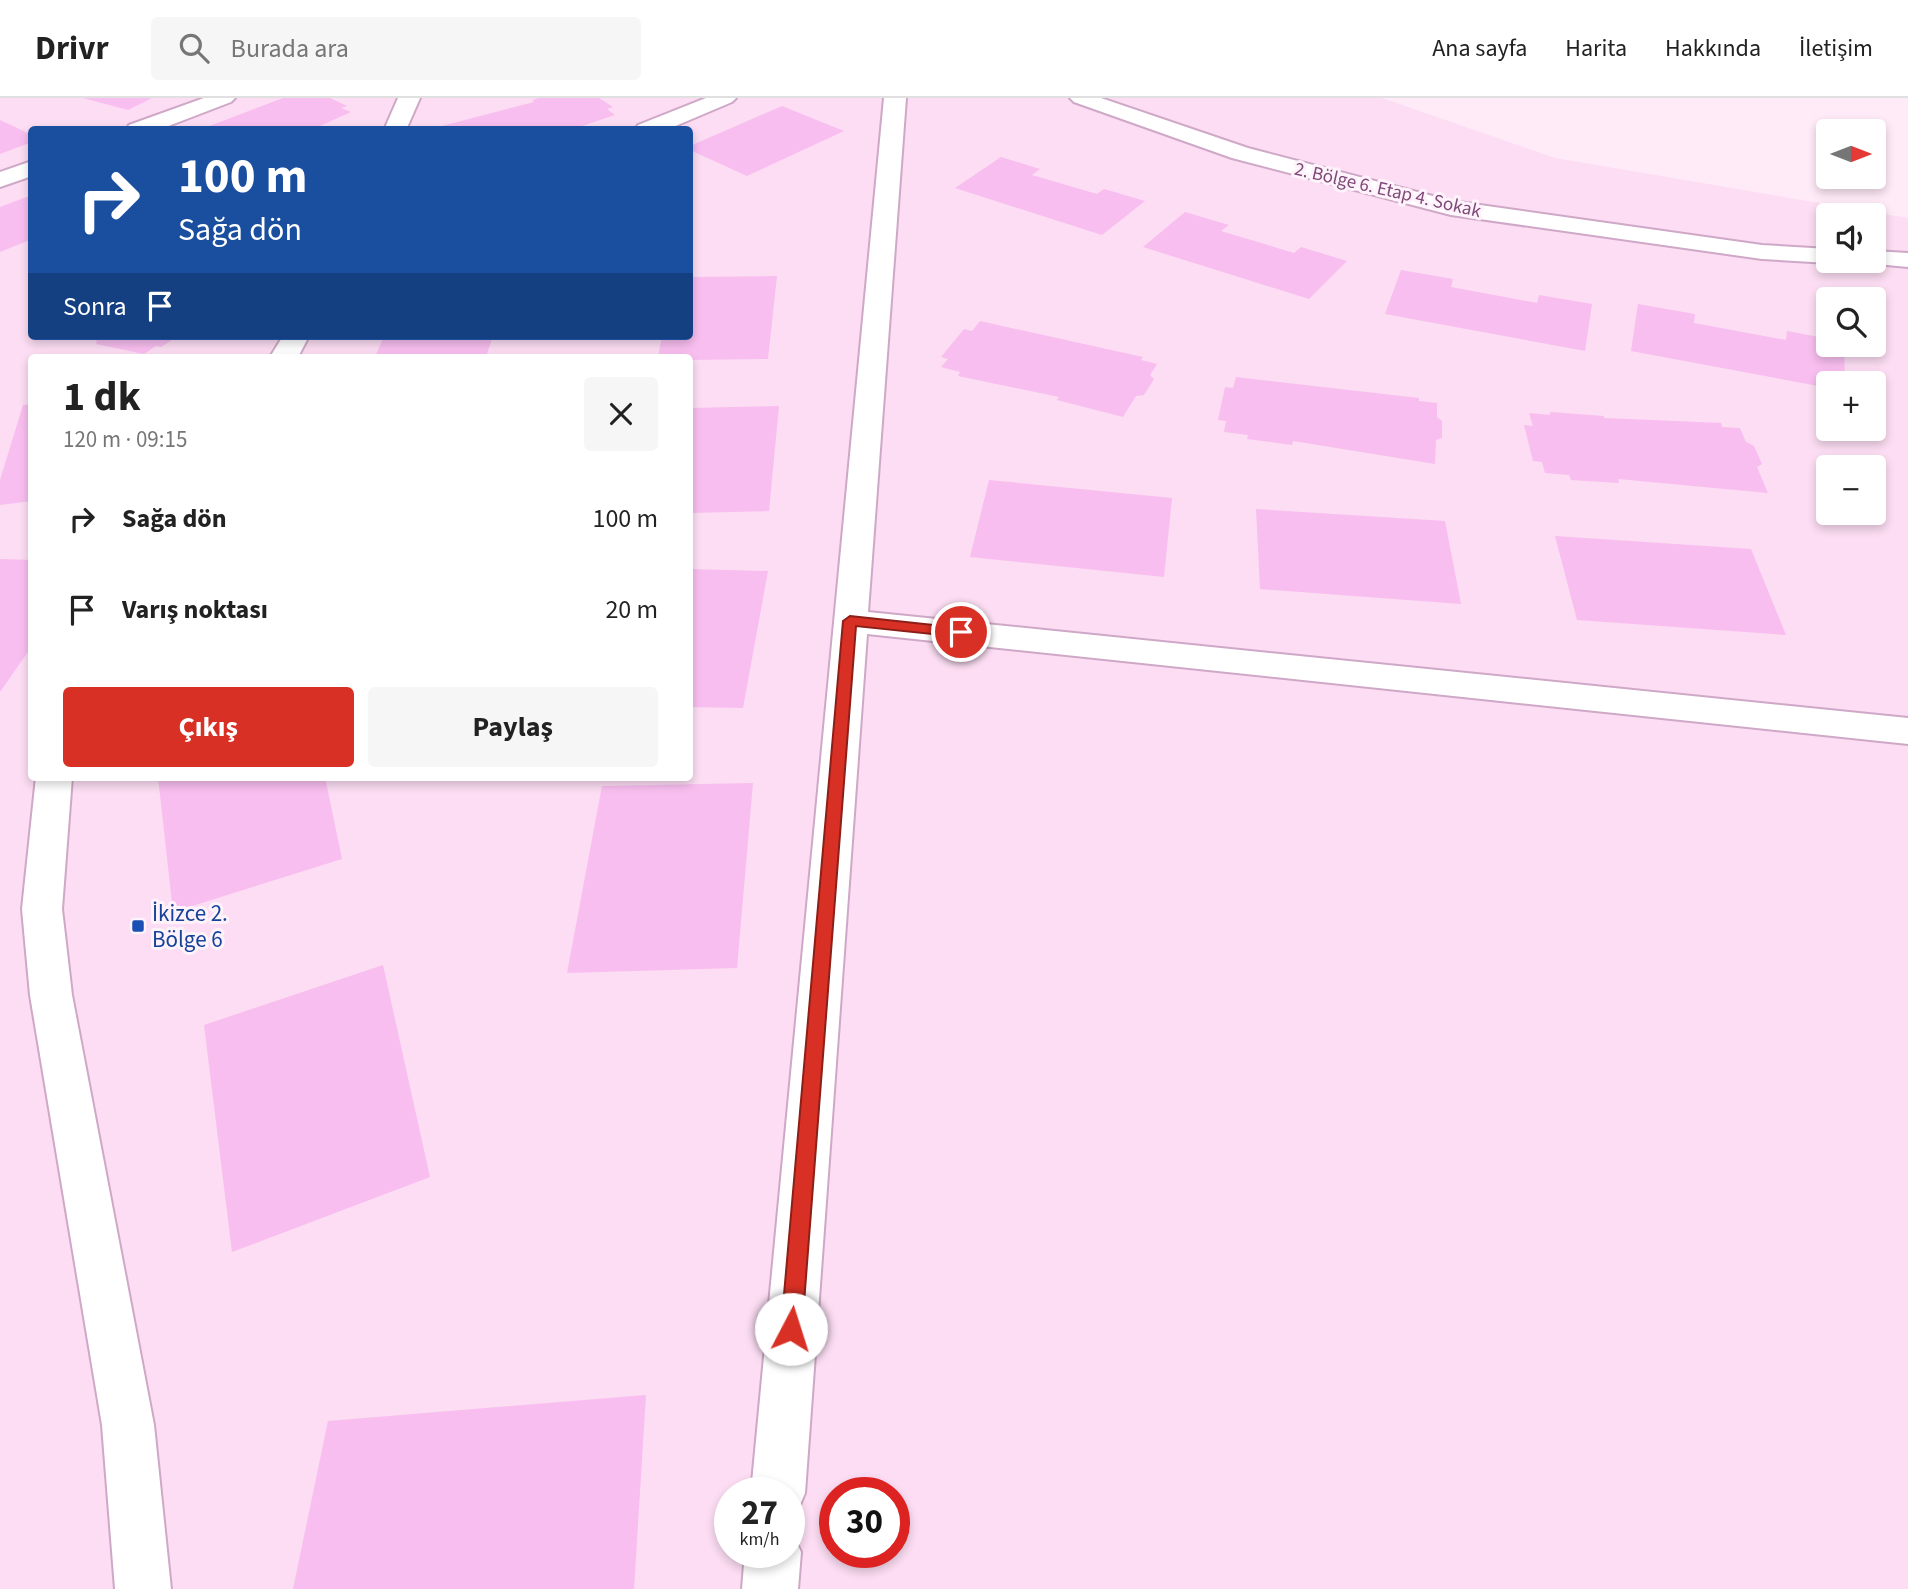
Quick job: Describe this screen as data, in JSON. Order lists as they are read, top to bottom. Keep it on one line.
{"streets":{"street":["2. Bölge 6. Etap 4. Sokak"]},"places":{"transit":["İkizce 2. Bölge 6"]},"north":"right","page":{"header":"Drivr","search":"Burada ara","nav":["Ana sayfa","Harita","Hakkında","İletişim"],"map_buttons":["+","−"],"turn":["100 m","Sağa dön"],"then":"Sonra","heading":["1 dk","120 m · 09:15"],"list":[{"name":"Sağa dön","value":"100 m"},{"name":"Varış noktası","value":"20 m"}],"buttons":["Çıkış","Paylaş"],"speed":"27 km/h","limit":"30"}}
